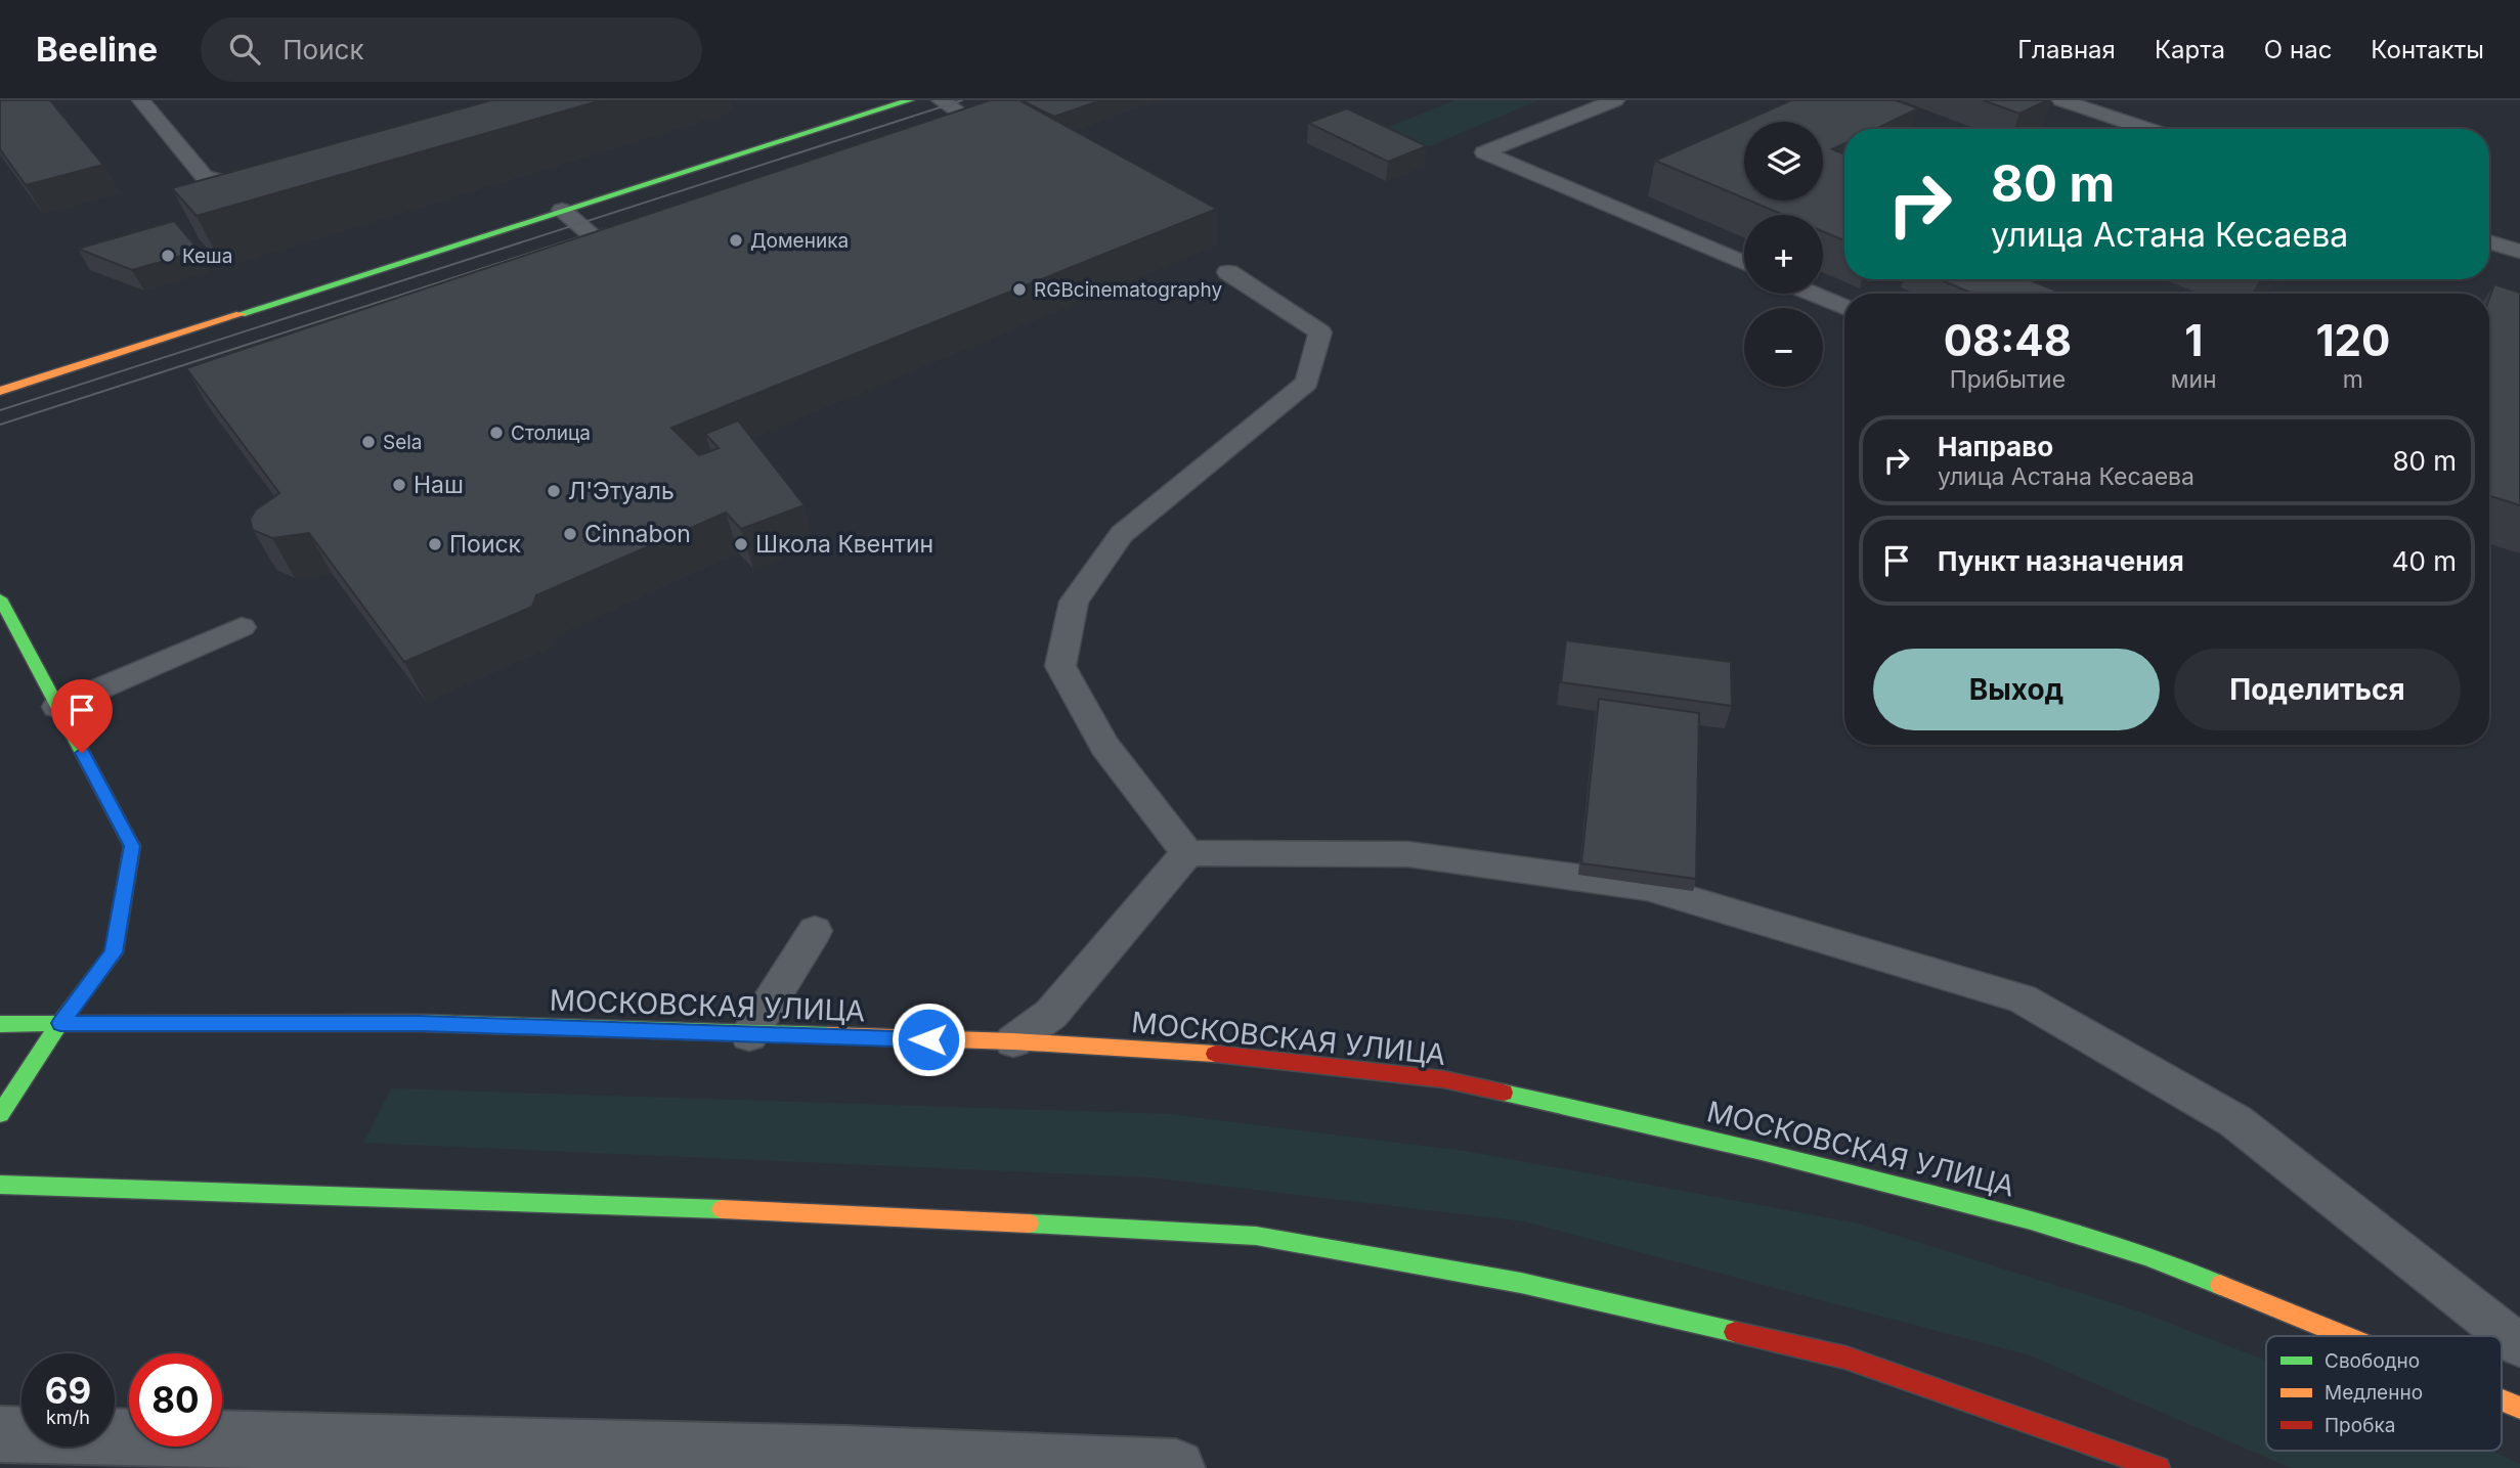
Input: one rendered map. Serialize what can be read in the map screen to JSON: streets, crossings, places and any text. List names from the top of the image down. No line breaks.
{"streets":{"main road":["МОСКОВСКАЯ УЛИЦА"]},"places":["Доменика","Кеша","RGBcinematography","Столица","Sela","Наш","Л'Этуаль","Cinnabon","Поиск","Школа Квентин"],"legend":["Свободно","Медленно","Пробка"],"page":{"header":"Beeline","search":"Поиск","nav":["Главная","Карта","О нас","Контакты"],"map_buttons":["+","−"],"turn":["80 m","улица Астана Кесаева"],"eta":["08:48","Прибытие","1","мин","120","m"],"list":[{"name":"Направо","note":"улица Астана Кесаева","value":"80 m"},{"name":"Пункт назначения","value":"40 m"}],"buttons":["Выход","Поделиться"],"speed":"69 km/h","limit":"80"}}
